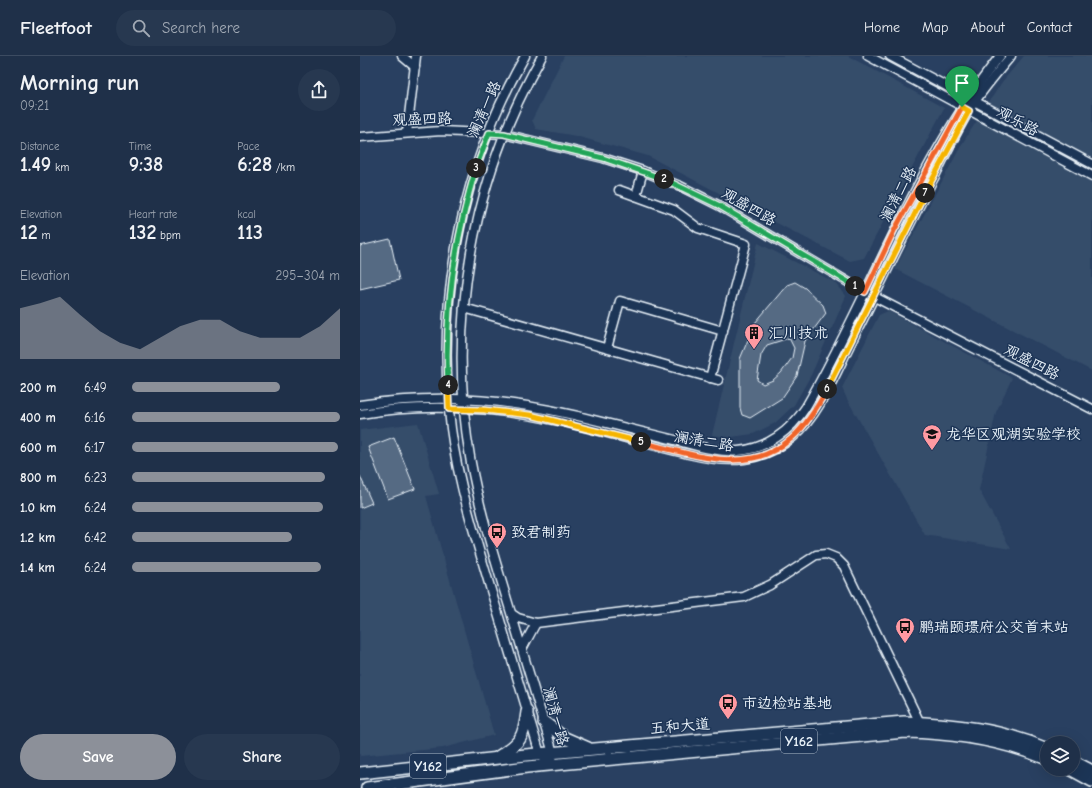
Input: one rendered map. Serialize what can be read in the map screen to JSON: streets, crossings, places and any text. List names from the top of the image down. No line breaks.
{"streets":{"main road":["五和大道","Y162"],"street":["澜清一路","观盛四路","观乐路","澜清二路"]},"crossings":[["澜清一路","观盛四路"],["澜清一路","澜清二路"],["澜清一路","五和大道"],["观盛四路","澜清二路"],["观乐路","澜清二路"]],"places":{"building":["汇川技术"],"school or university":["龙华区观湖实验学校"],"bus stop":["致君制药","鹏瑞颐璟府公交首末站","市边检站基地"]},"page":{"header":"Fleetfoot","search":"Search here","nav":["Home","Map","About","Contact"],"heading":["Morning run","09:21"],"stats":[["Distance","1.49 km"],["Time","9:38"],["Pace","6:28 /km"],["Elevation","12 m"],["Heart rate","132 bpm"],["kcal","113"]],"pins":["3","2","7","1","4","6","5"],"chart":["Elevation","295–304 m"],"list":[{"name":"200 m","note":"6:49"},{"name":"400 m","note":"6:16"},{"name":"600 m","note":"6:17"},{"name":"800 m","note":"6:23"},{"name":"1.0 km","note":"6:24"},{"name":"1.2 km","note":"6:42"},{"name":"1.4 km","note":"6:24"}],"buttons":["Save","Share"]}}
